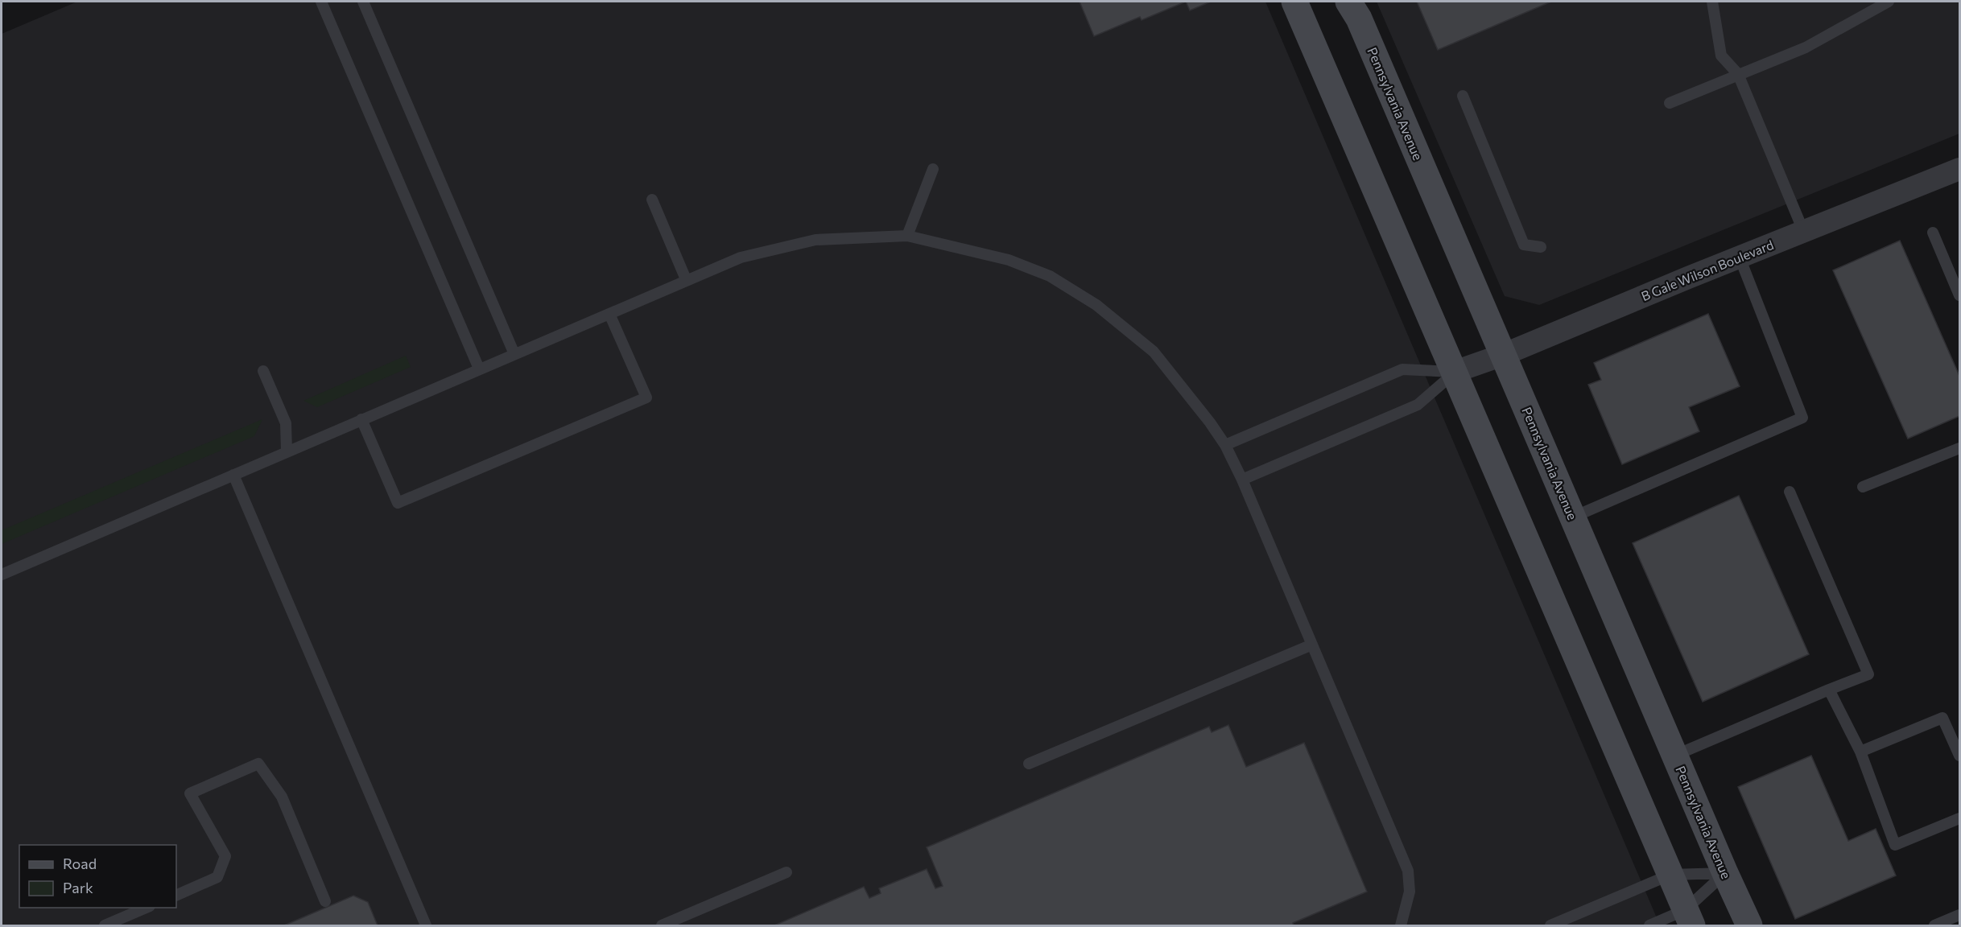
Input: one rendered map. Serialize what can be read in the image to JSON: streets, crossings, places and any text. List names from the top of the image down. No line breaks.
{"streets":{"main road":["Pennsylvania Avenue"],"street":["B Gale Wilson Boulevard"]},"crossings":[["Pennsylvania Avenue","B Gale Wilson Boulevard"]],"legend":["Road","Park"]}
